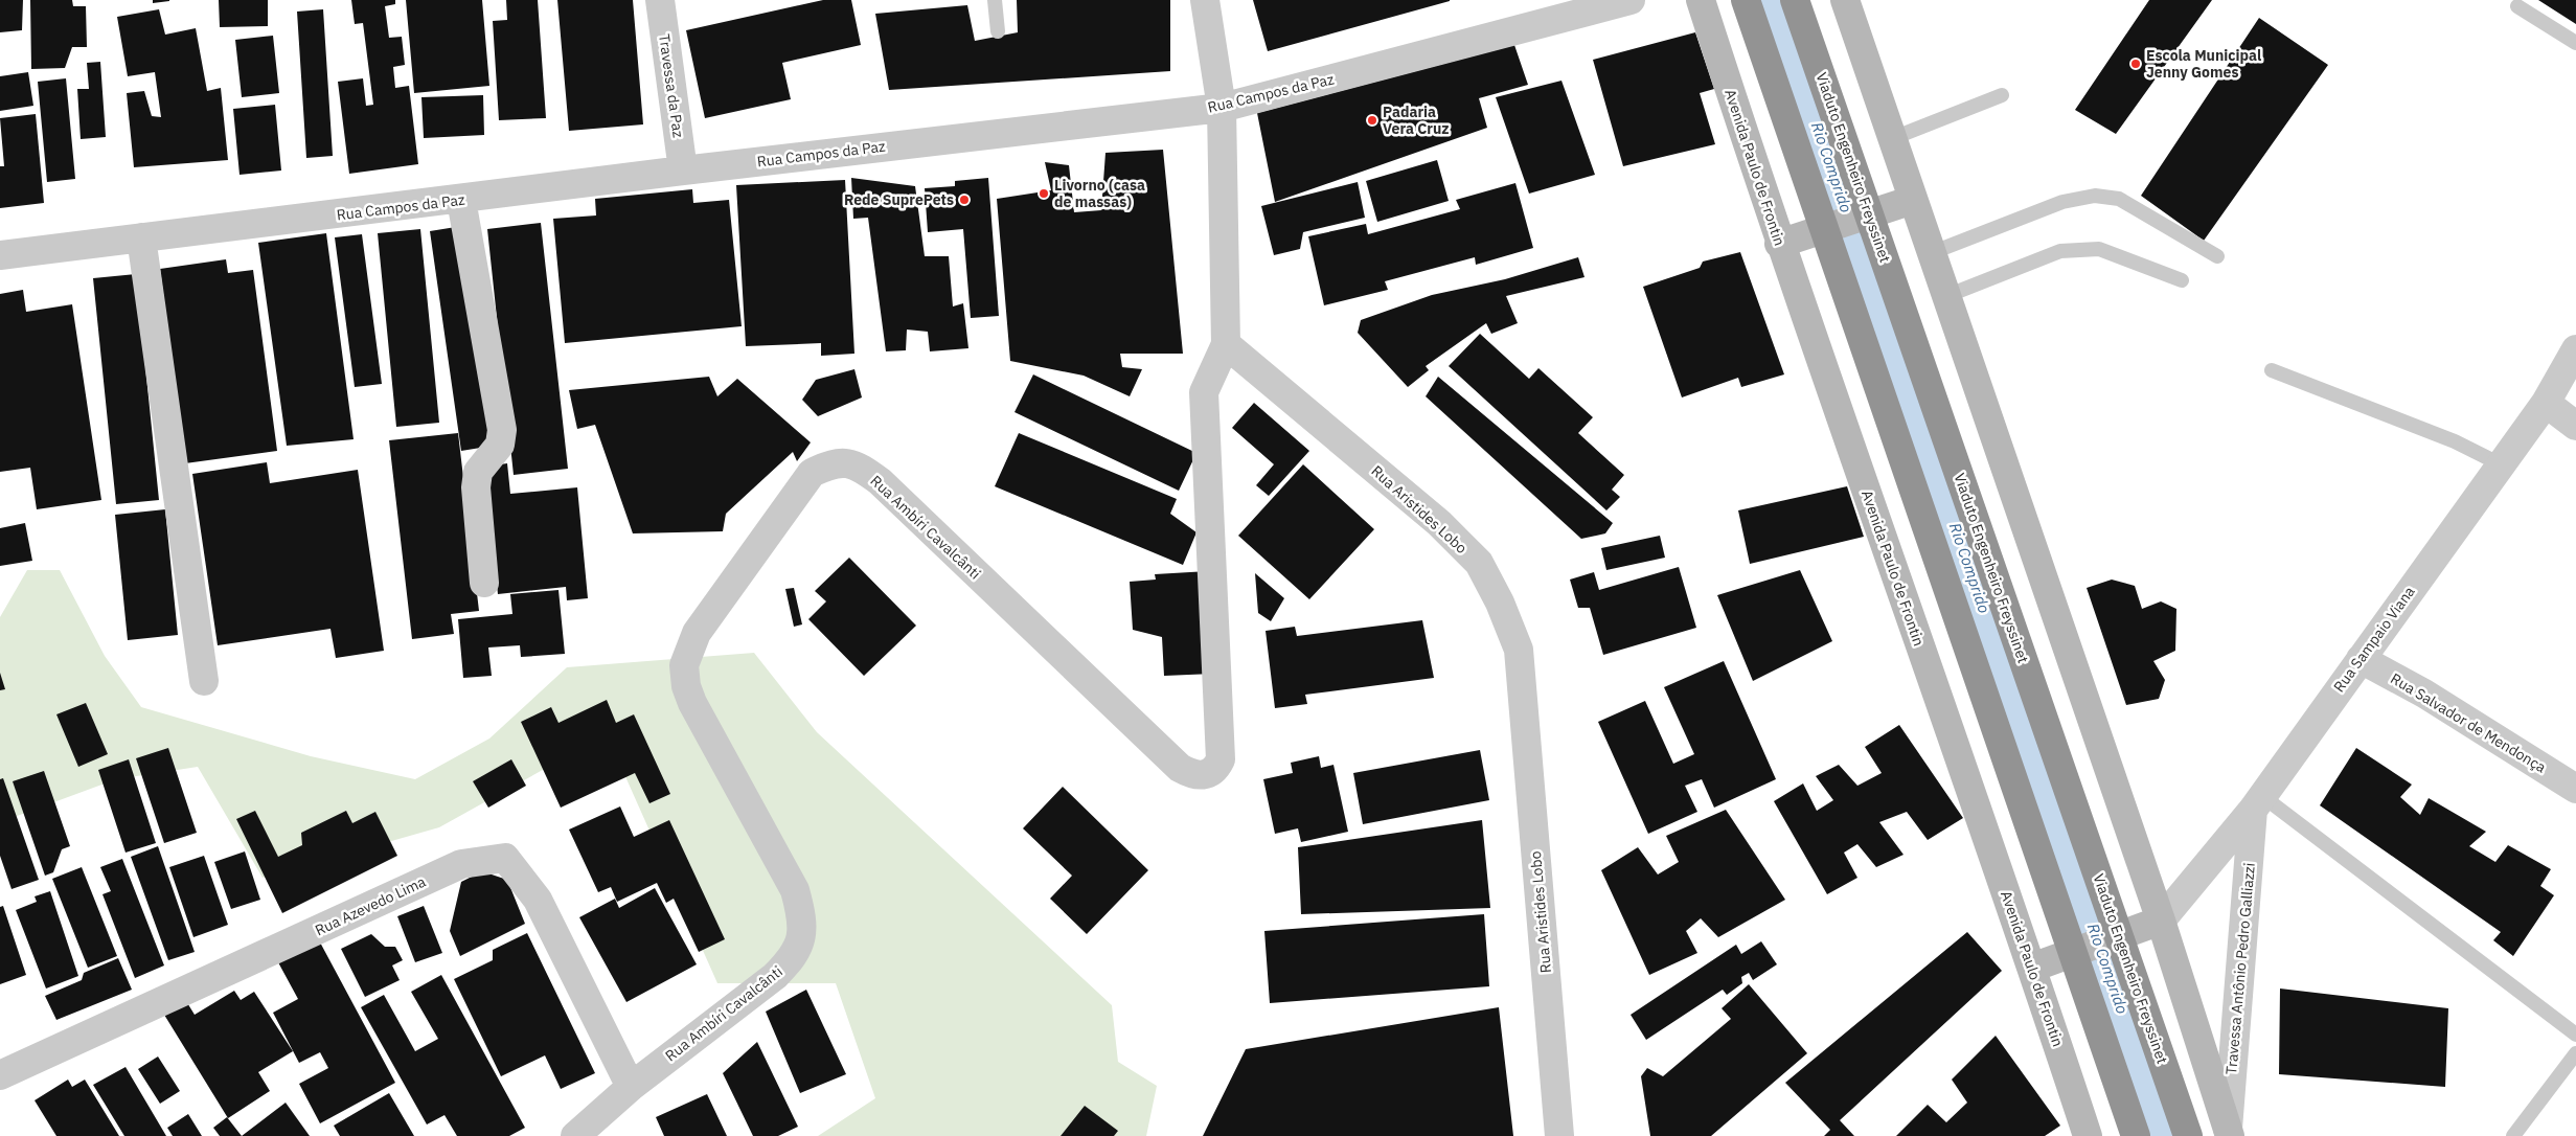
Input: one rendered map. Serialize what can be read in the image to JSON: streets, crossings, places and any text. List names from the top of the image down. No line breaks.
{"streets":{"highway":["Viaduto Engenheiro Freyssinet"],"main road":["Avenida Paulo de Frontin"],"street":["Travessa da Paz","Rua Campos da Paz","Rua Aristides Lobo","Rua Ambíri Cavalcânti","Rua Sampaio Viana","Rua Salvador de Mendonça","Rua Azevedo Lima","Travessa Antônio Pedro Galliazzi"]},"crossings":[["Travessa da Paz","Rua Campos da Paz"],["Rua Aristides Lobo","Rua Ambíri Cavalcânti"],["Rua Ambíri Cavalcânti","Rua Azevedo Lima"],["Rua Sampaio Viana","Rua Salvador de Mendonça"],["Rua Sampaio Viana","Travessa Antônio Pedro Galliazzi"]],"water":["Rio Comprido"],"places":["Escola Municipal Jenny Gomes","Padaria Vera Cruz","Livorno (casa de massas)","Rede SuprePets"]}
